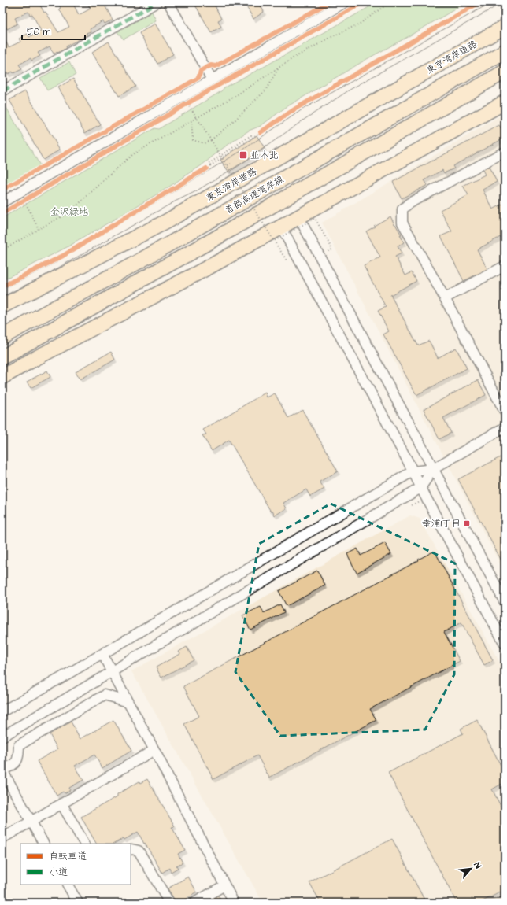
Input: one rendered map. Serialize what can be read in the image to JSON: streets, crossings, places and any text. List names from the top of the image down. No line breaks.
{"streets":{"highway":["東京湾岸道路","首都高速湾岸線"]},"parks":["金沢緑地"],"places":{"transit":["並木北","幸浦1丁目"]},"legend":["自転車道","小道"],"scale_bar":"50 m","north":"top right"}
